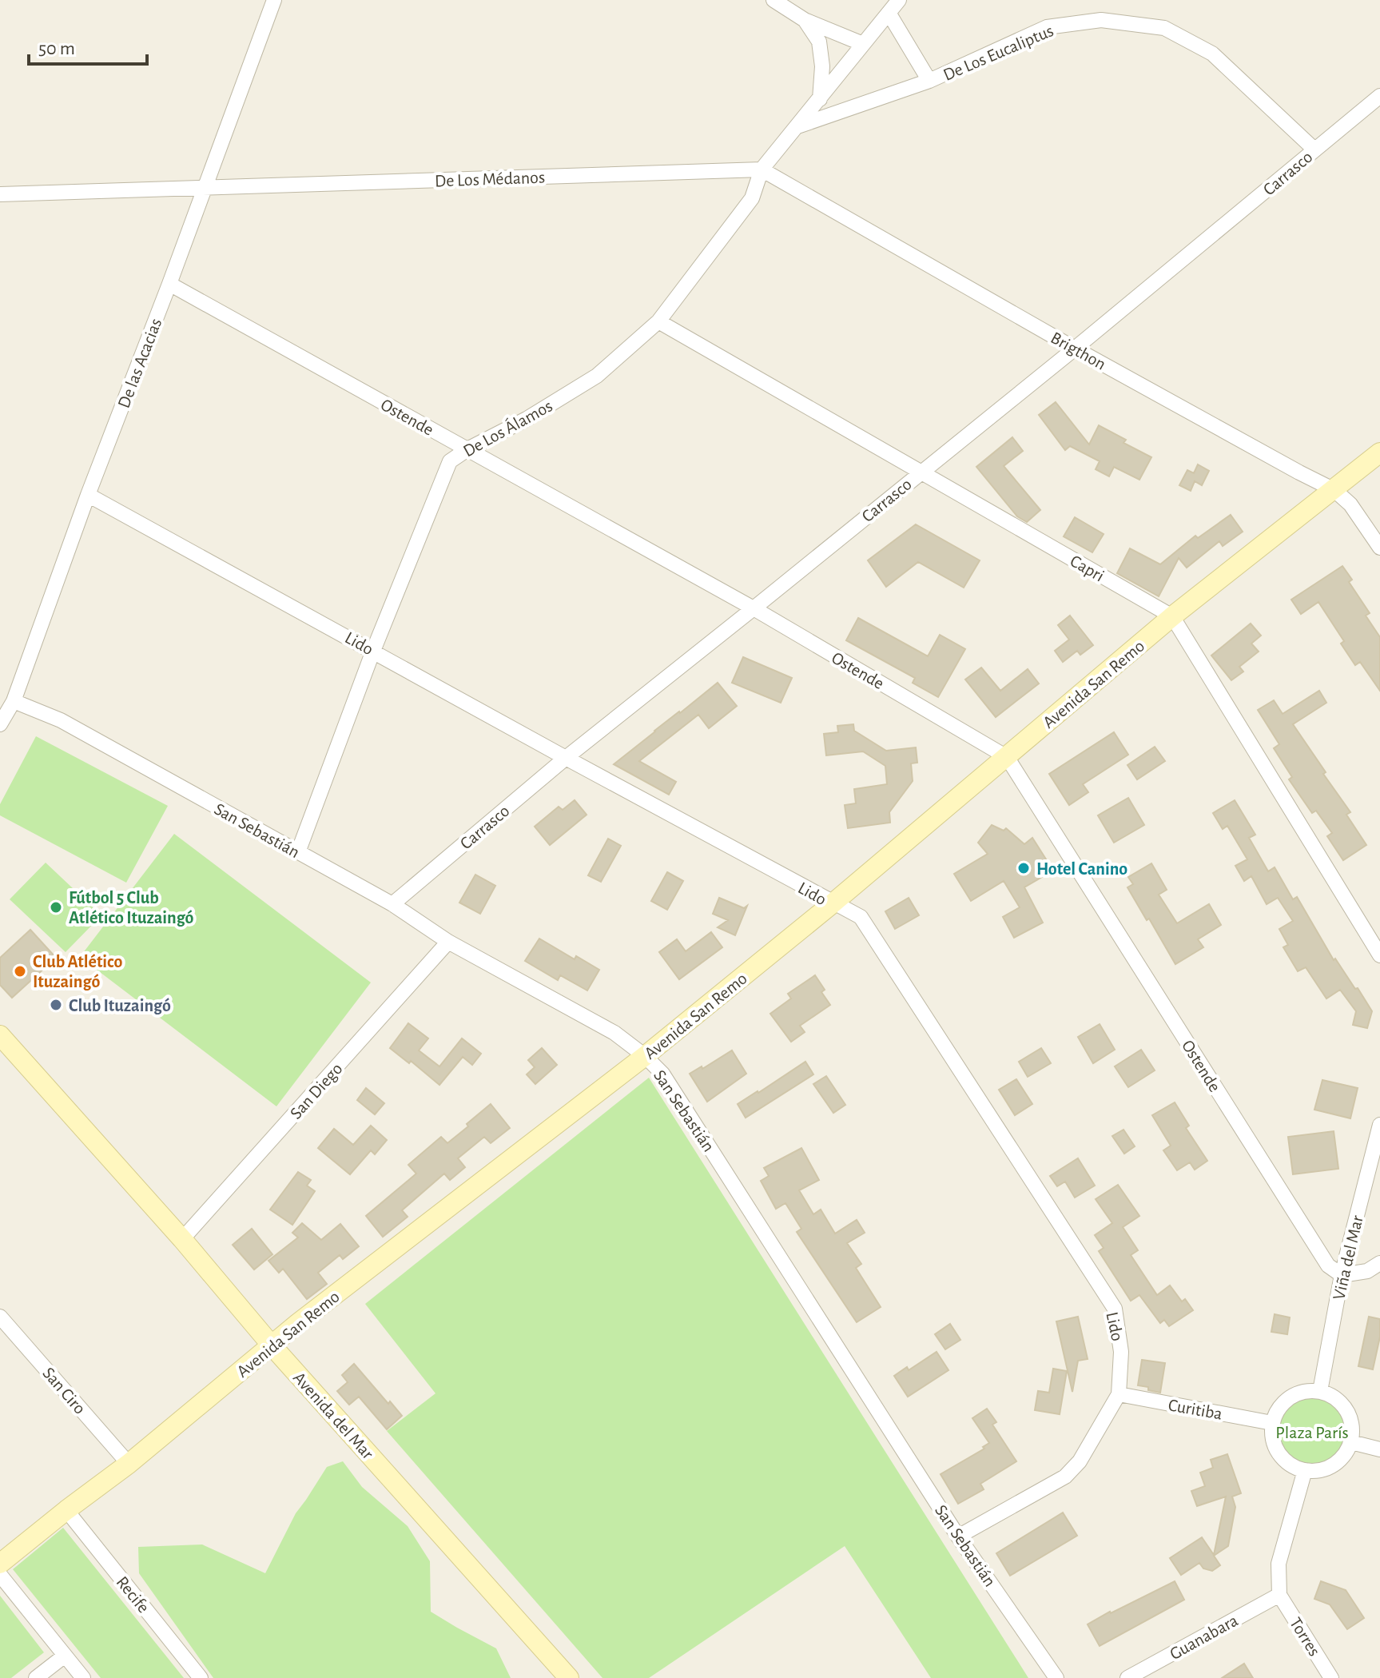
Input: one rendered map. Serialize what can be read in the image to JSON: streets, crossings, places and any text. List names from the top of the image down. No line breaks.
{"streets":{"street":["De Los Eucaliptus","Carrasco","De Los Médanos","Brigthon","De las Acacias","Ostende","De Los Álamos","Capri","Lido","Avenida San Remo","San Sebastián","San Diego","Viña del Mar","San Ciro","Curitiba","Avenida del Mar","Recife","Guanabara","Torres"]},"crossings":[["De Los Eucaliptus","Carrasco"],["Carrasco","Brigthon"],["Carrasco","Ostende"],["Carrasco","Capri"],["Carrasco","Lido"],["Carrasco","San Sebastián"],["De Los Médanos","Brigthon"],["De Los Médanos","De las Acacias"],["De Los Médanos","De Los Álamos"],["Brigthon","De Los Álamos"],["Brigthon","Avenida San Remo"],["De las Acacias","Ostende"],["De las Acacias","Lido"],["De las Acacias","San Sebastián"],["Ostende","De Los Álamos"],["Ostende","Avenida San Remo"],["Ostende","Viña del Mar"],["De Los Álamos","Capri"],["De Los Álamos","Lido"],["De Los Álamos","San Sebastián"],["Capri","Avenida San Remo"],["Lido","Avenida San Remo"],["Lido","San Sebastián"],["Lido","Curitiba"],["Avenida San Remo","San Sebastián"],["Avenida San Remo","San Ciro"],["Avenida San Remo","Avenida del Mar"],["Avenida San Remo","Recife"],["San Sebastián","San Diego"],["San Diego","Avenida del Mar"],["Viña del Mar","Curitiba"],["Guanabara","Torres"]],"parks":["Plaza París"],"places":["Hotel Canino","Fútbol 5 Club Atlético Ituzaingó","Club Atlético Ituzaingó","Club Ituzaingó"],"scale_bar":"50 m"}
